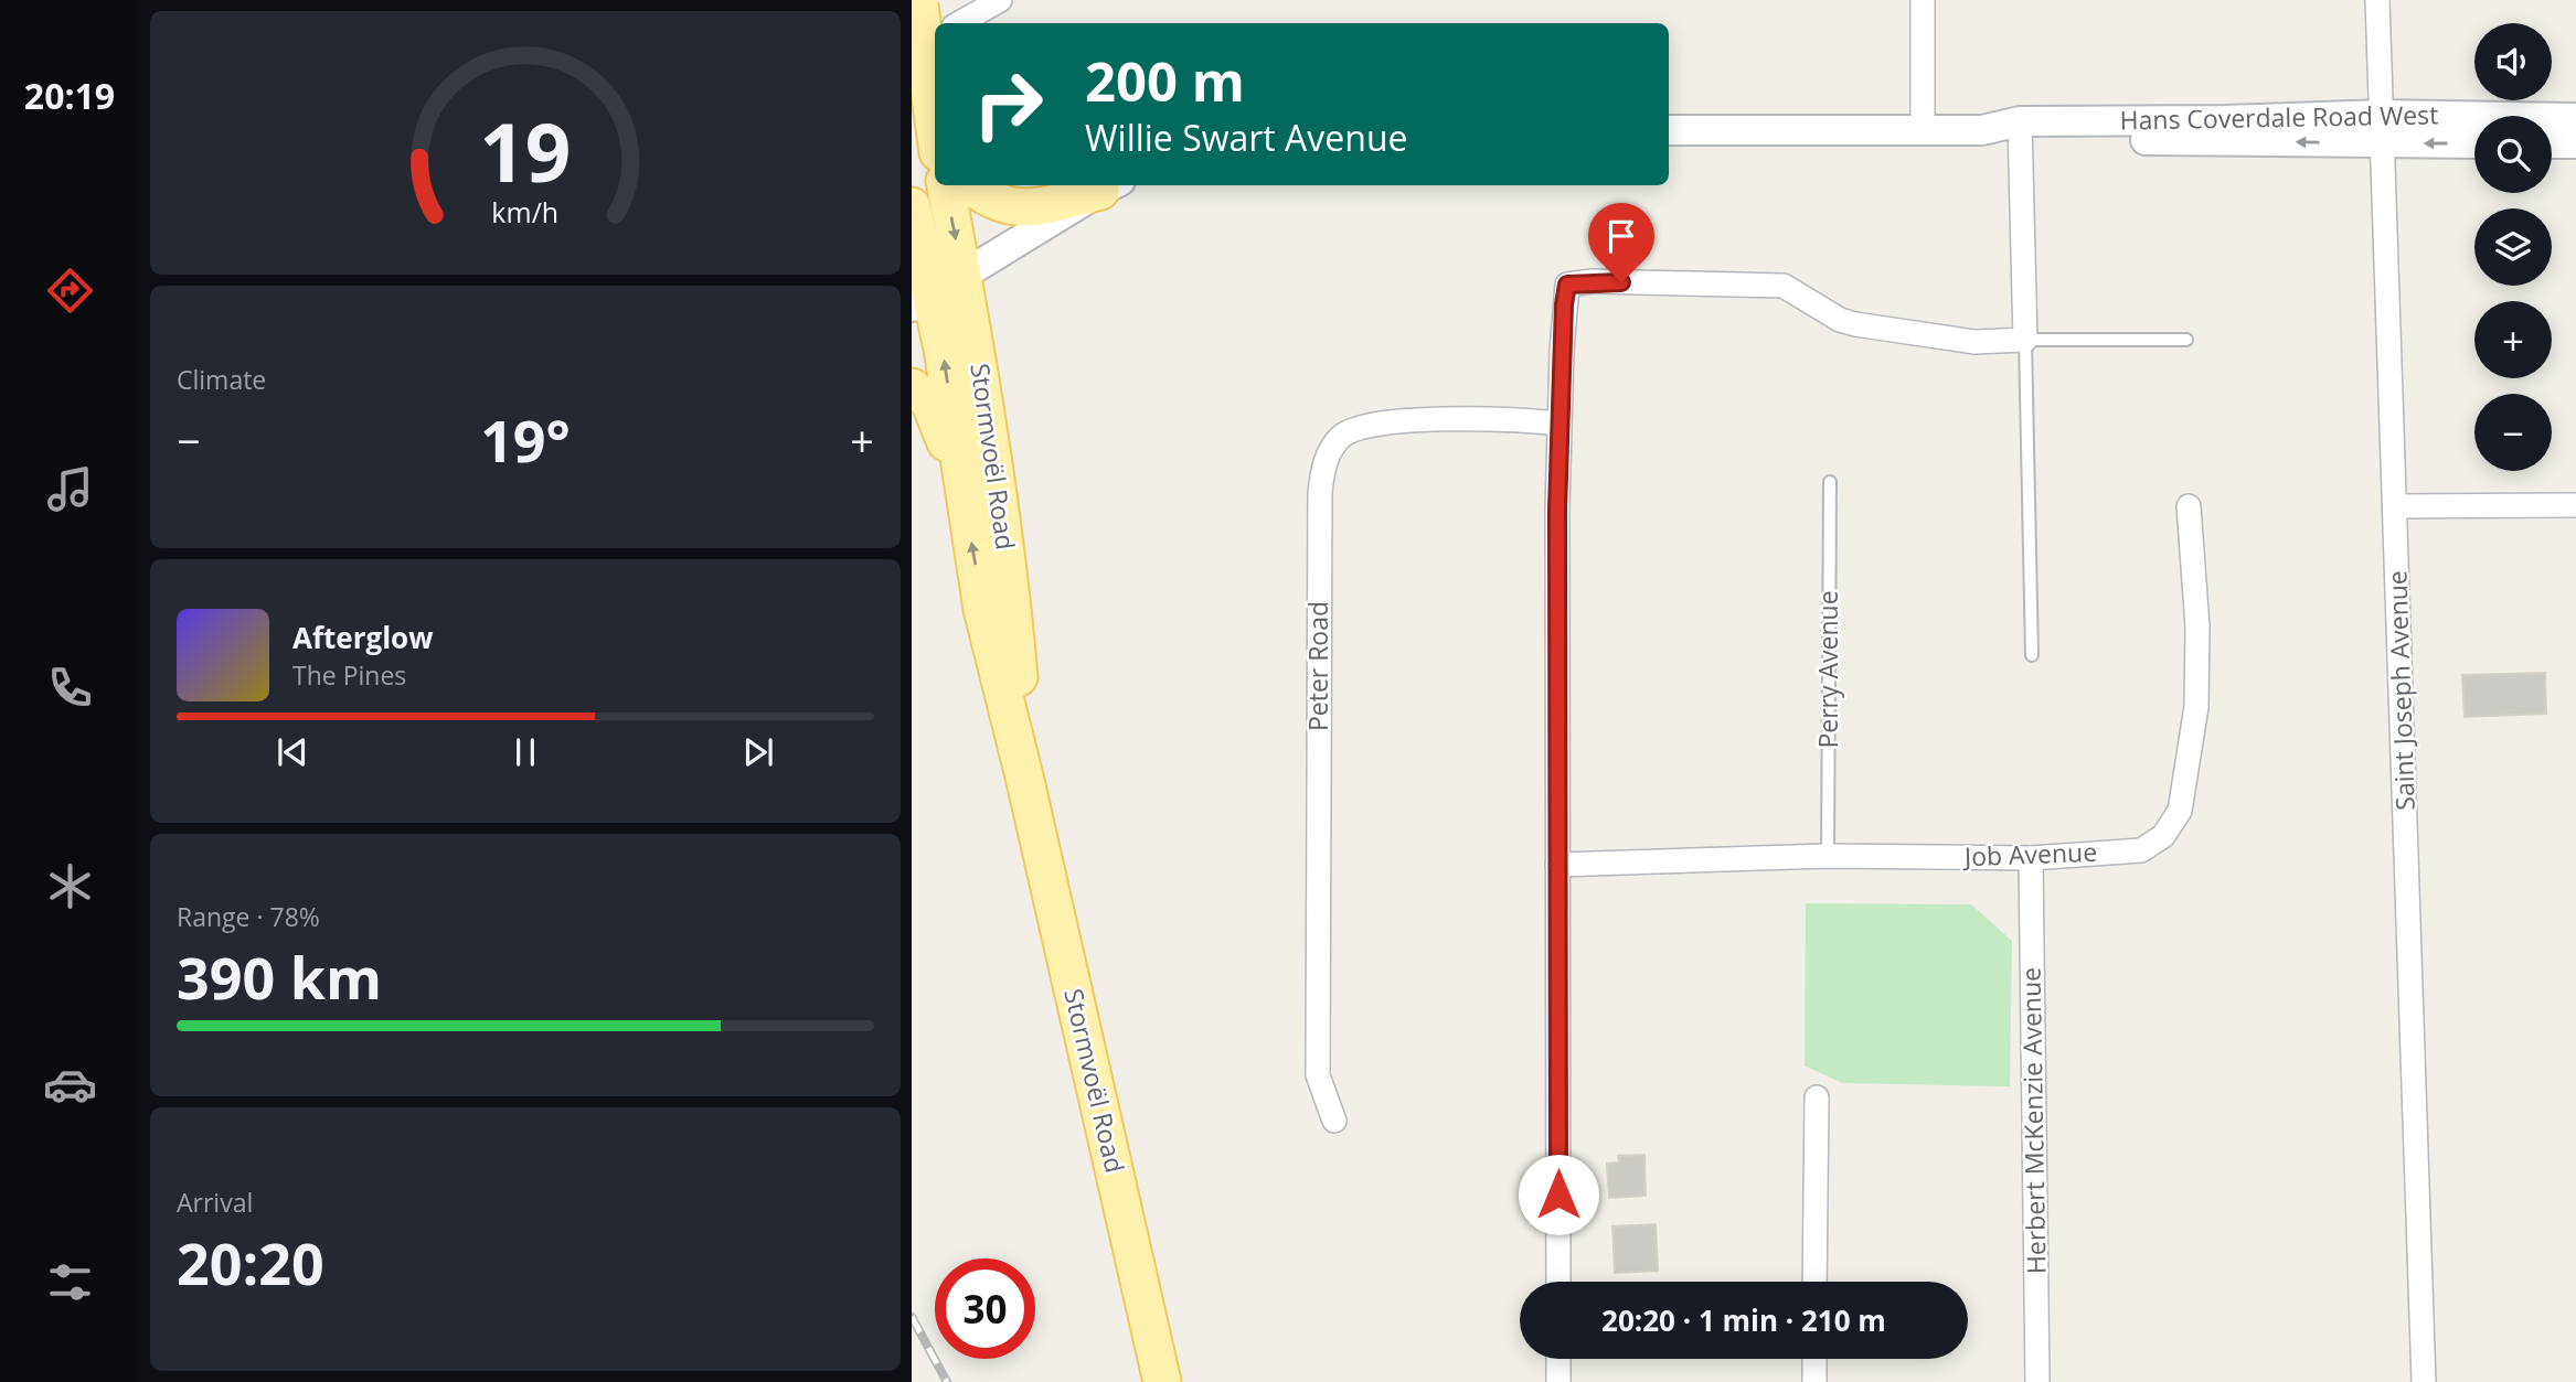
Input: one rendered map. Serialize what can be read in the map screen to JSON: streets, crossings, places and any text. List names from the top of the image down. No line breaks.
{"streets":{"main road":["Stormvoël Road"],"street":["Hans Coverdale Road West","Peter Road","Saint Joseph Avenue","Job Avenue","Herbert McKenzie Avenue"],"lane":["Perry Avenue"]},"crossings":[["Hans Coverdale Road West","Saint Joseph Avenue"],["Perry Avenue","Job Avenue"],["Job Avenue","Herbert McKenzie Avenue"]],"page":{"tabs":"20:19","map_buttons":["+","−"],"turn":["200 m","Willie Swart Avenue"],"tile":["Climate",["Range · 78%","390 km"],["Arrival","20:20"]],"heat":["−","19°","+"],"song":["Afterglow","The Pines"],"limit":"30","trip":"20:20 · 1 min · 210 m","gauge":["19","km/h"]}}
